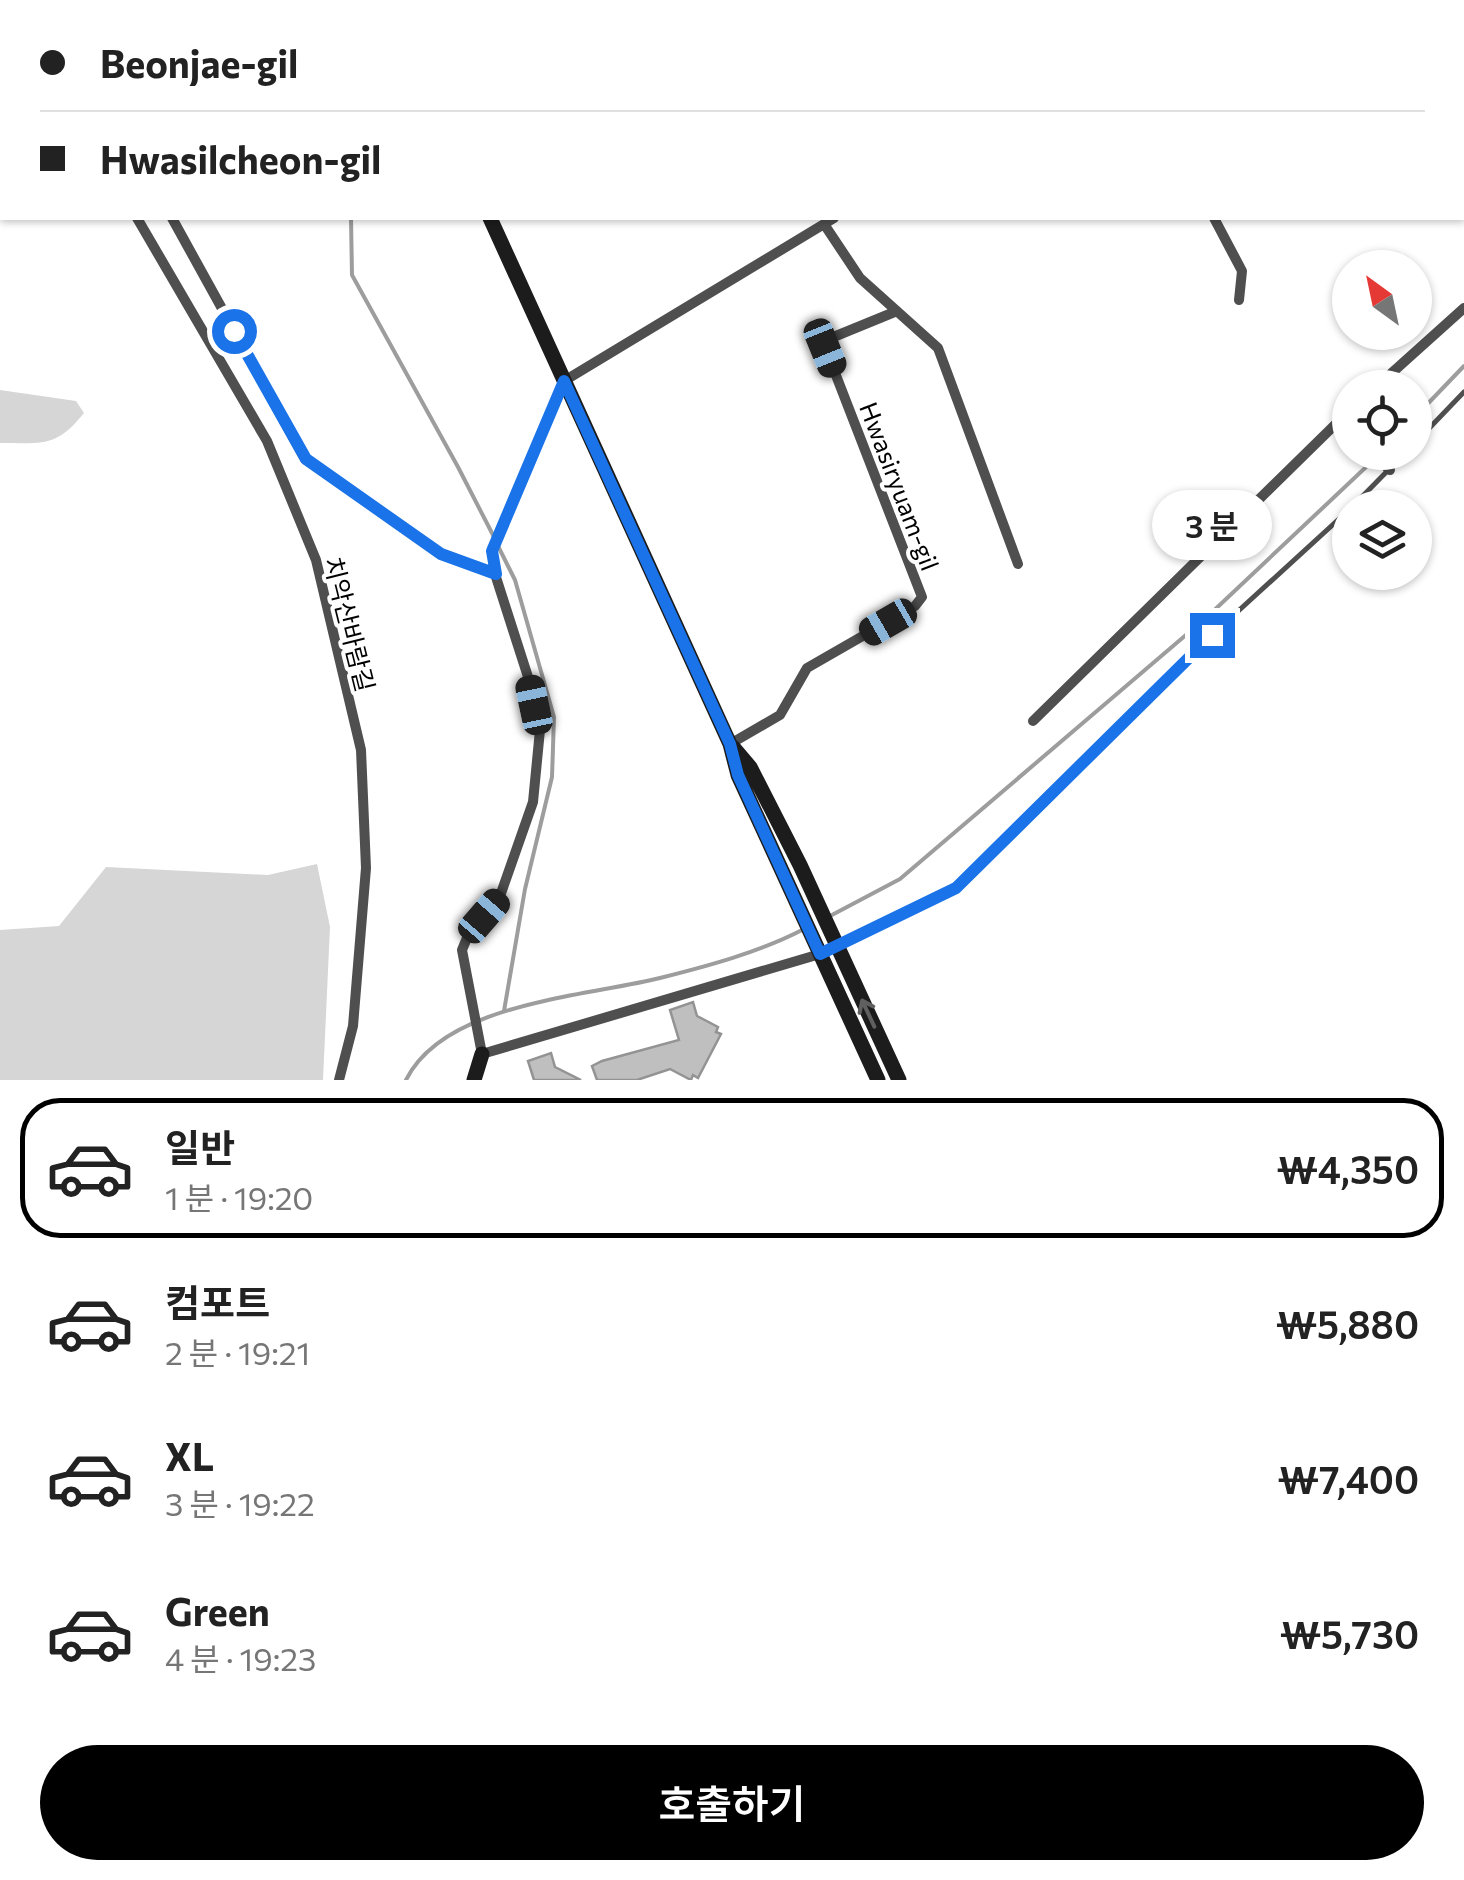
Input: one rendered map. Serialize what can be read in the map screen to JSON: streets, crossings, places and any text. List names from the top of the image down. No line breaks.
{"streets":{"street":["Hwasiryuam-gil","치악산바람길"]},"north":"top left","page":{"banner":["Beonjae-gil","Hwasilcheon-gil"],"bubble":"3 분","list":[{"name":"일반","note":"1 분 · 19:20","value":"₩4,350"},{"name":"컴포트","note":"2 분 · 19:21","value":"₩5,880"},{"name":"XL","note":"3 분 · 19:22","value":"₩7,400"},{"name":"Green","note":"4 분 · 19:23","value":"₩5,730"}],"buttons":"호출하기"}}
